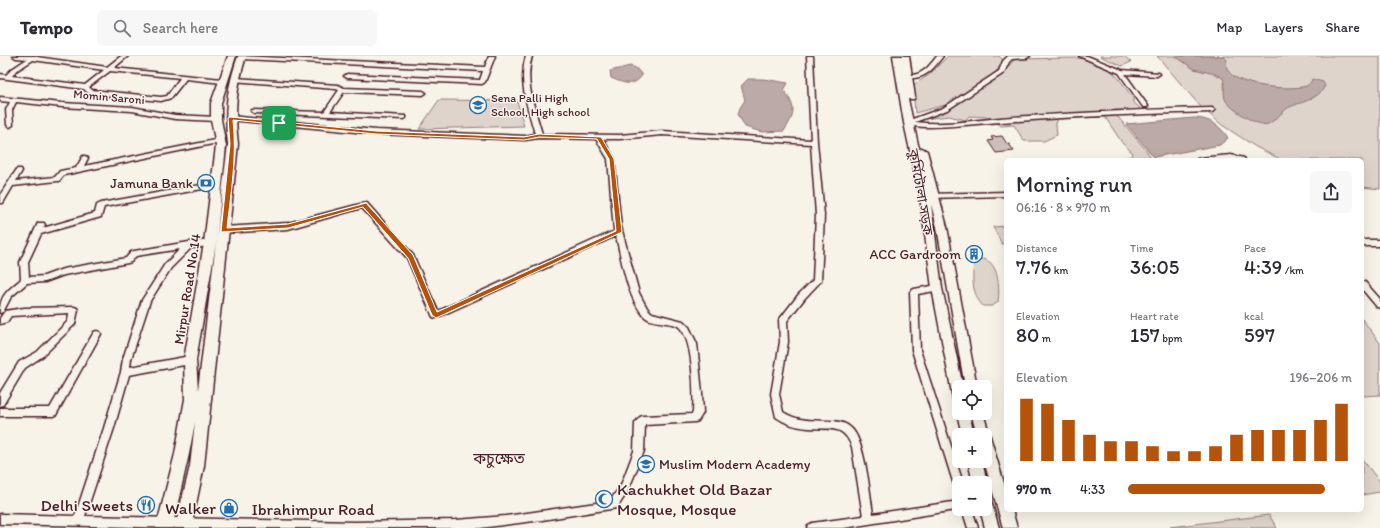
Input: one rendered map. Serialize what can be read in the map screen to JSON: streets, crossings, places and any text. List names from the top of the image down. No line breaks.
{"streets":{"main road":["কুর্মিটোলা সড়ক","Mirpur Road No.14"],"street":["Momin Saroni","Ibrahimpur Road"]},"crossings":[["Momin Saroni","Mirpur Road No.14"],["Mirpur Road No.14","Ibrahimpur Road"]],"districts":["কচুক্ষেত"],"places":{"school or university":["Sena Palli High School, High school","Muslim Modern Academy"],"bank":["Jamuna Bank"],"building":["ACC Gardroom"],"mosque":["Kachukhet Old Bazar Mosque, Mosque"],"restaurant":["Delhi Sweets"],"shop":["Walker"]},"page":{"header":"Tempo","search":"Search here","nav":["Map","Layers","Share"],"heading":["Morning run","06:16 · 8 × 970 m"],"stats":[["Distance","7.76 km"],["Time","36:05"],["Pace","4:39 /km"],["Elevation","80 m"],["Heart rate","157 bpm"],["kcal","597"]],"chart":["Elevation","196–206 m"],"map_buttons":["+","−"],"list":[{"name":"970 m","note":"4:33"}]}}
